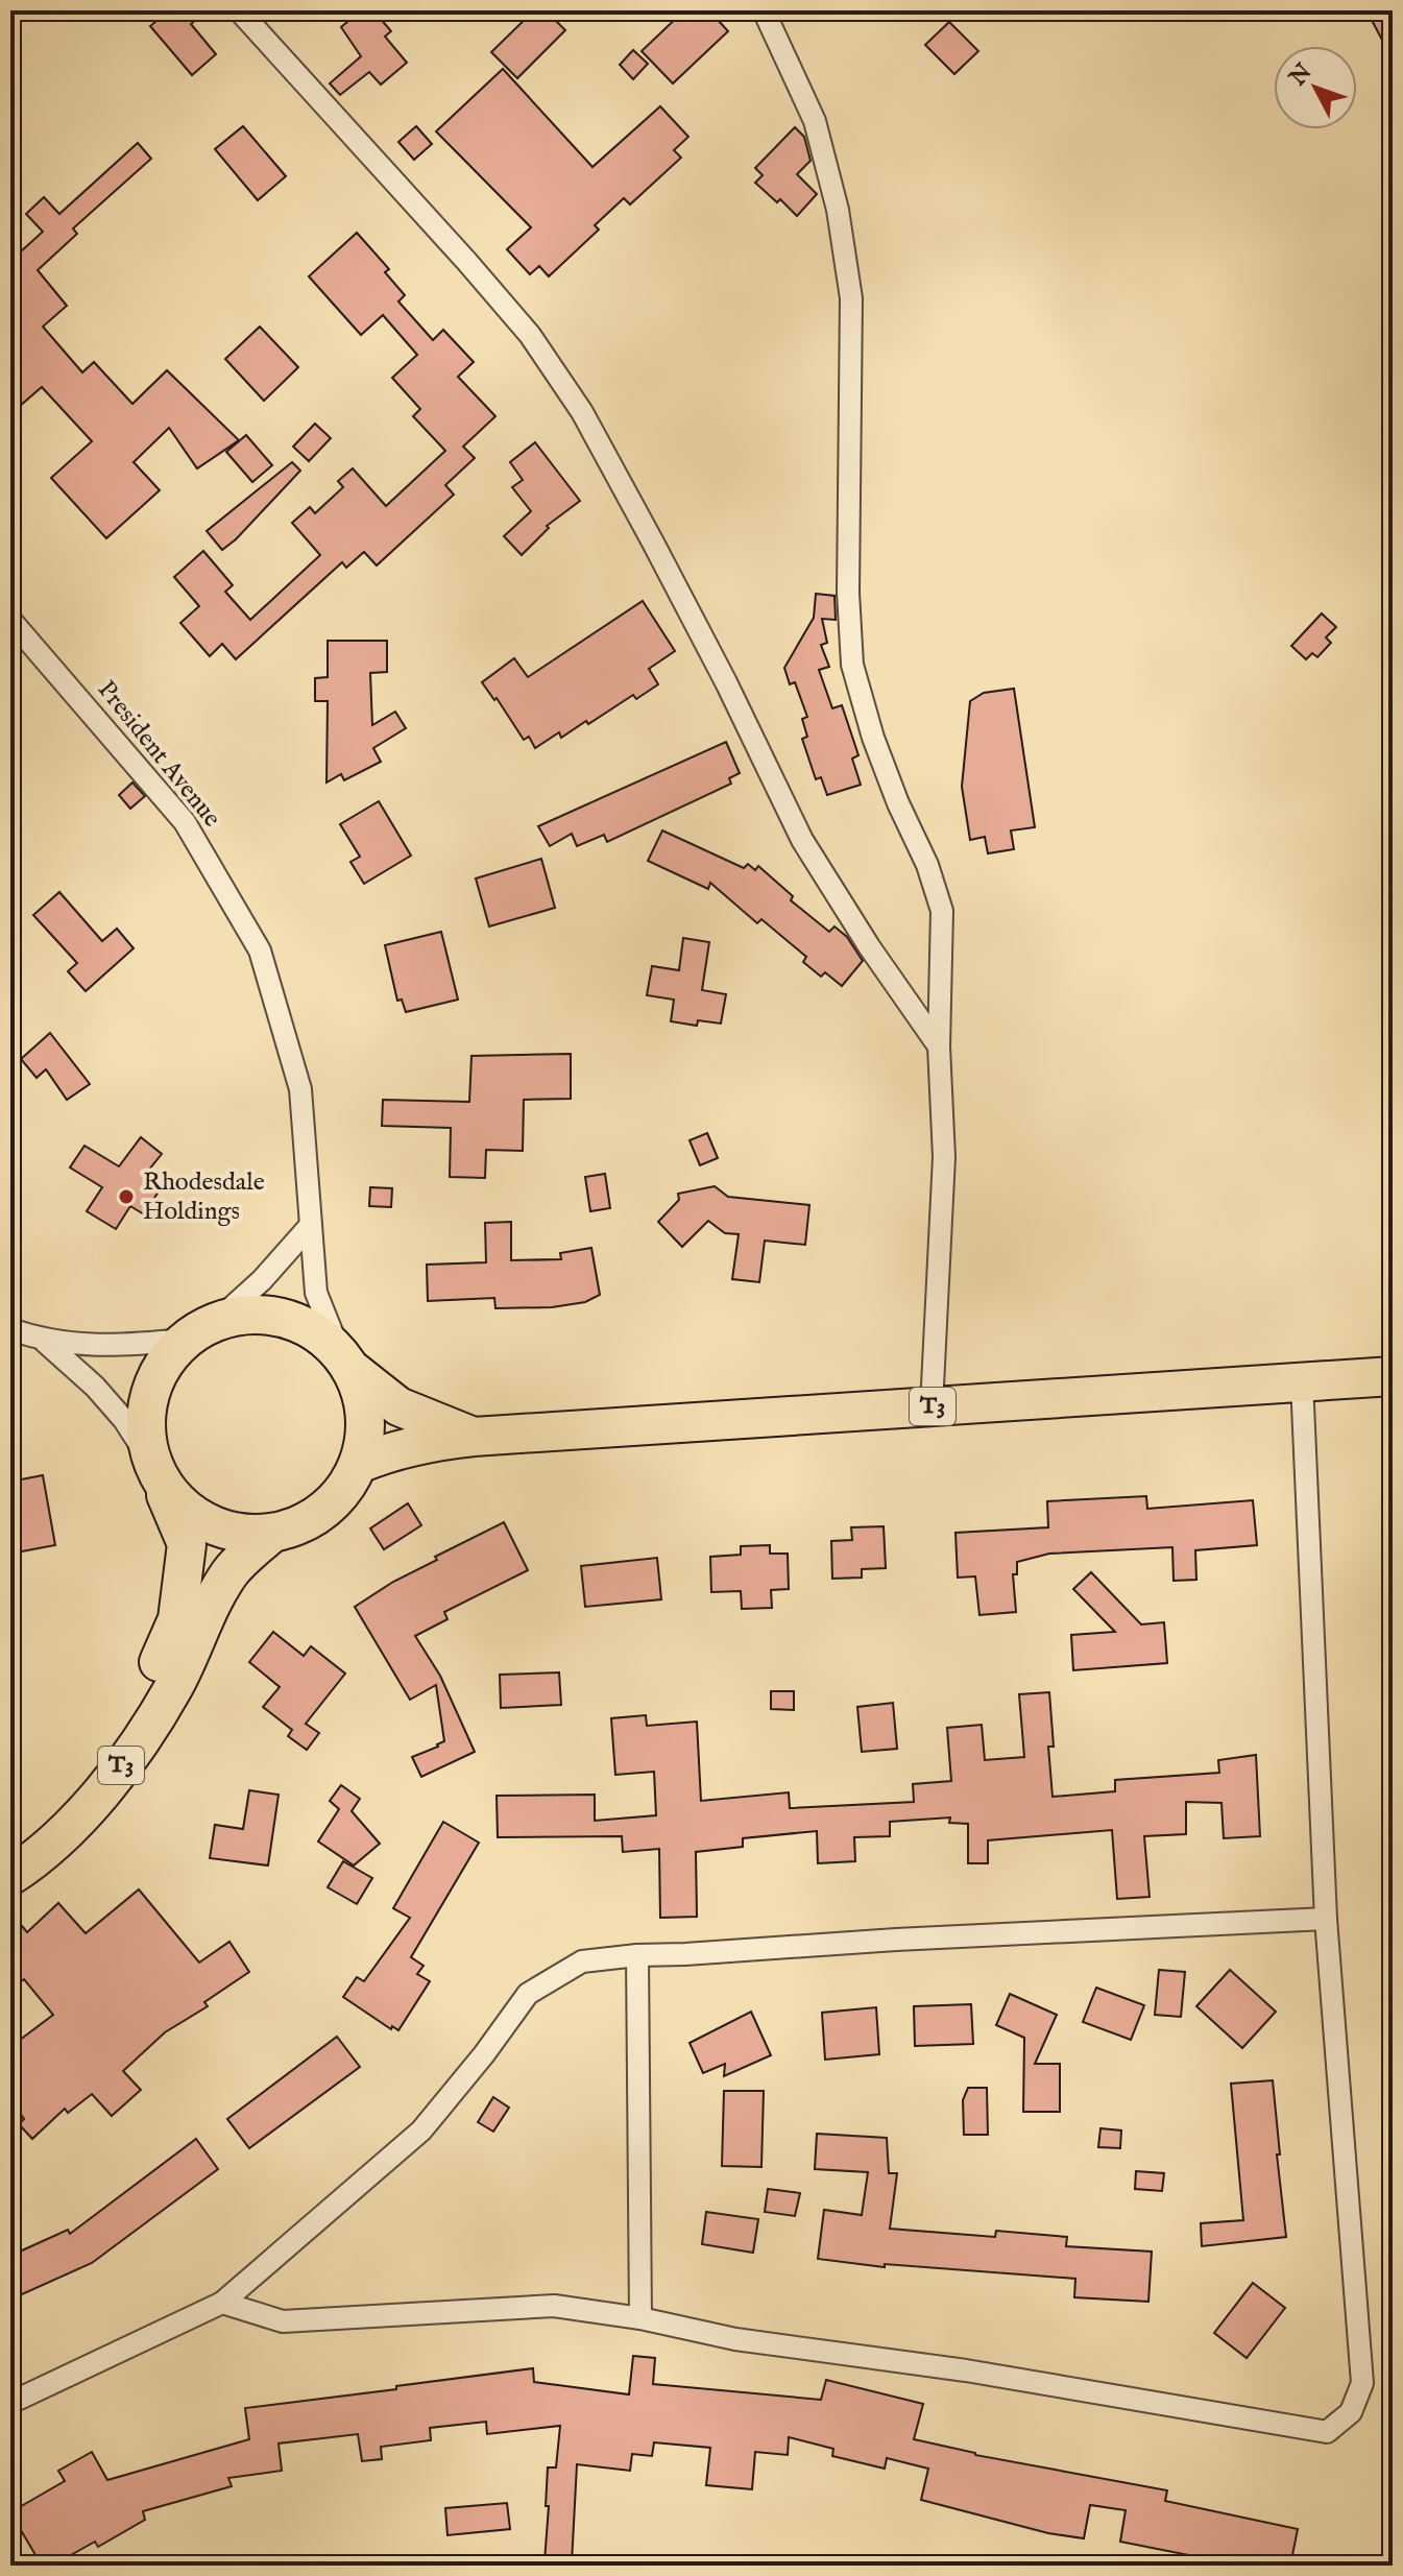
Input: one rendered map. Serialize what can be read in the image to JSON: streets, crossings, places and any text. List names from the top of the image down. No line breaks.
{"streets":{"highway":["T3"],"street":["President Avenue"]},"crossings":[["President Avenue","T3"]],"places":["Rhodesdale Holdings"],"north":"top left"}
